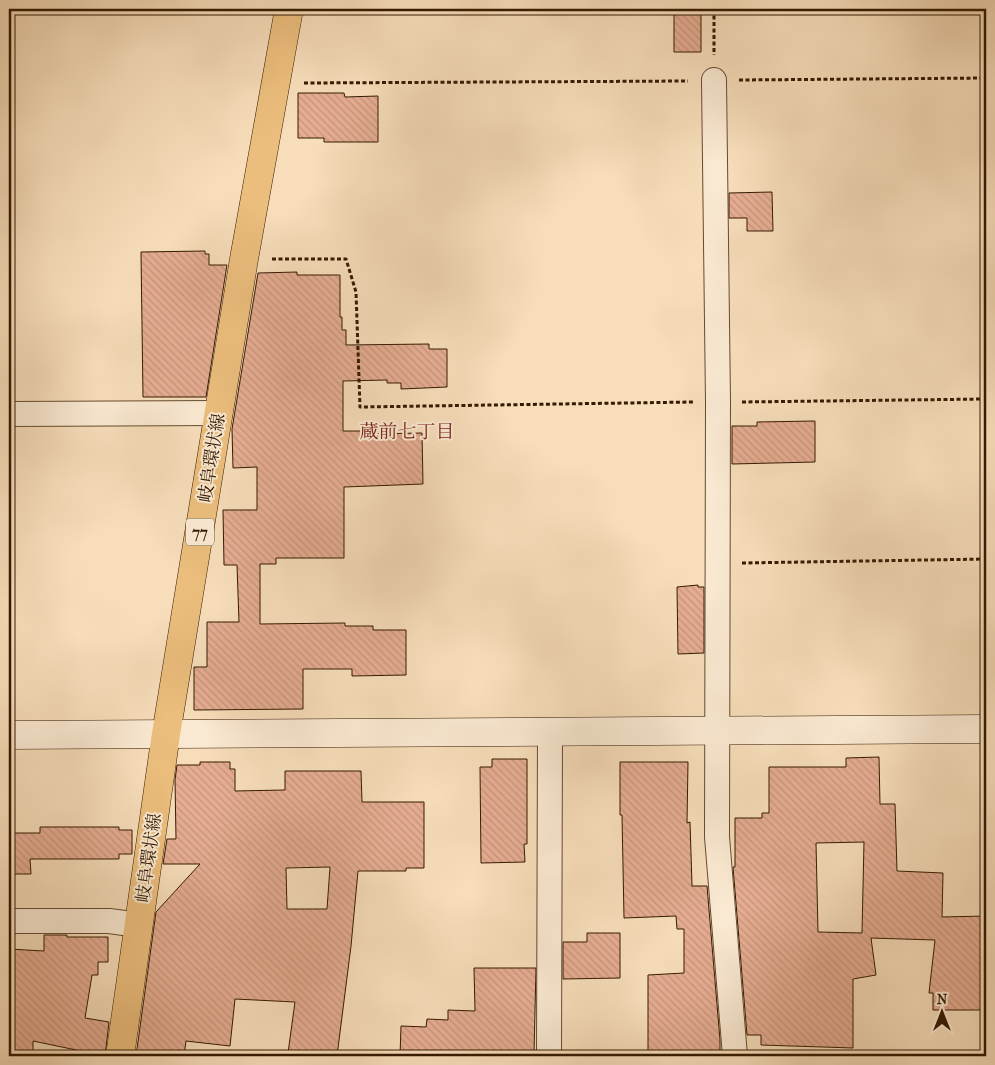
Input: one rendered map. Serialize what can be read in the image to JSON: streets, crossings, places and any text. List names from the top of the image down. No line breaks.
{"streets":{"main road":["岐阜環状線","77"]},"districts":["蔵前七丁目"],"north":"top"}
